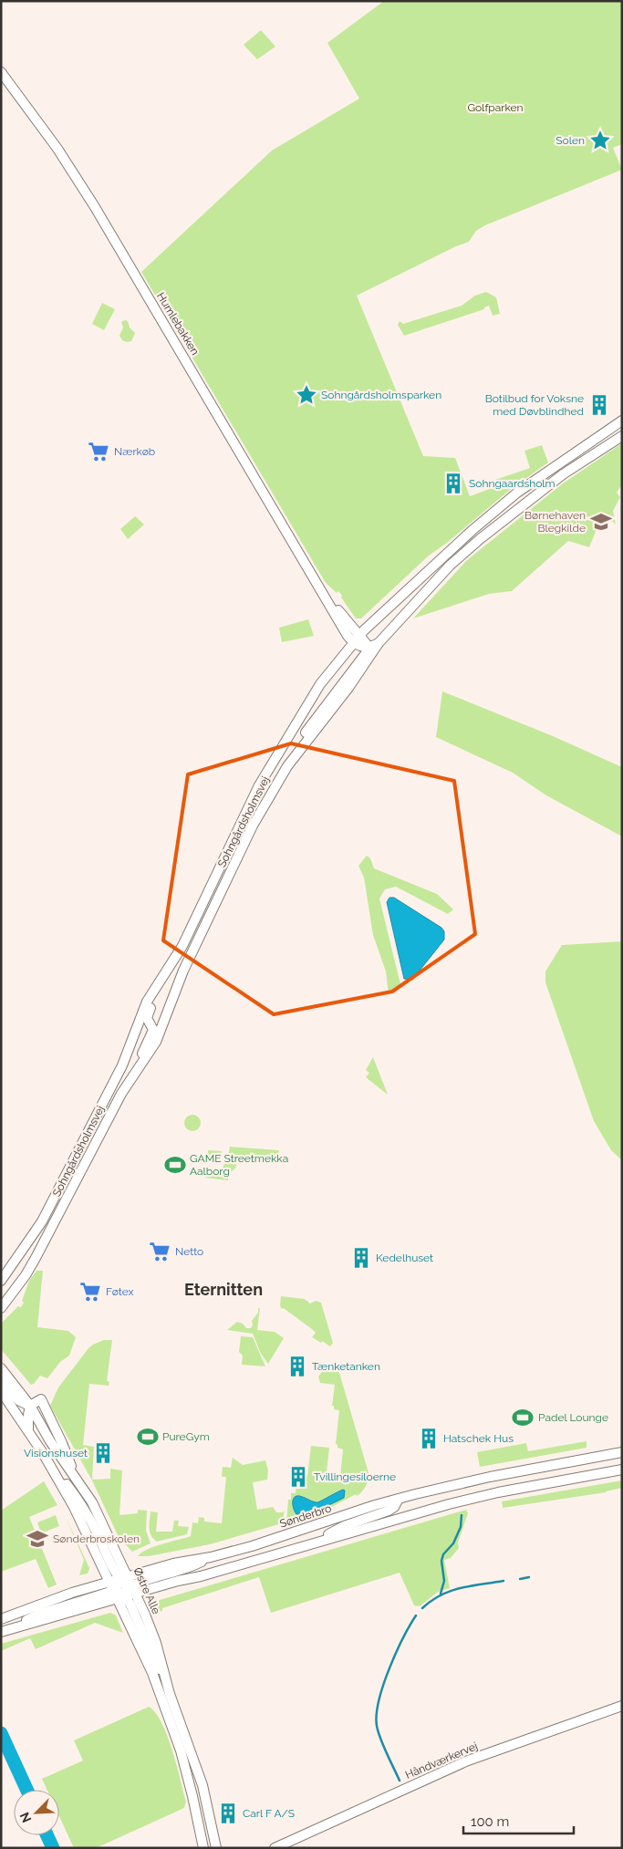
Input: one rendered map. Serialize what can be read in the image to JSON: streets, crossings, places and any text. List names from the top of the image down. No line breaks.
{"streets":{"street":["Humlebakken","Sohngårdsholmsvej","Sønderbro","Østre Alle","Håndværkervej"]},"crossings":[["Humlebakken","Sohngårdsholmsvej"],["Sønderbro","Østre Alle"]],"districts":["Eternitten"],"parks":["Golfparken"],"places":{"place":["Solen","Sohngårdsholmsparken"],"building":["Botilbud for Voksne med Døvblindhed","Sohngaardsholm","Kedelhuset","Tænketanken","Hatschek Hus","Visionshuset","Tvillingesiloerne","Carl F A/S"],"supermarket":["Nærkøb","Netto","Føtex"],"school or university":["Børnehaven Blegkilde","Sønderbroskolen"],"sports":["GAME Streetmekka Aalborg","Padel Lounge","PureGym"]},"scale_bar":"100 m","north":"bottom left"}
